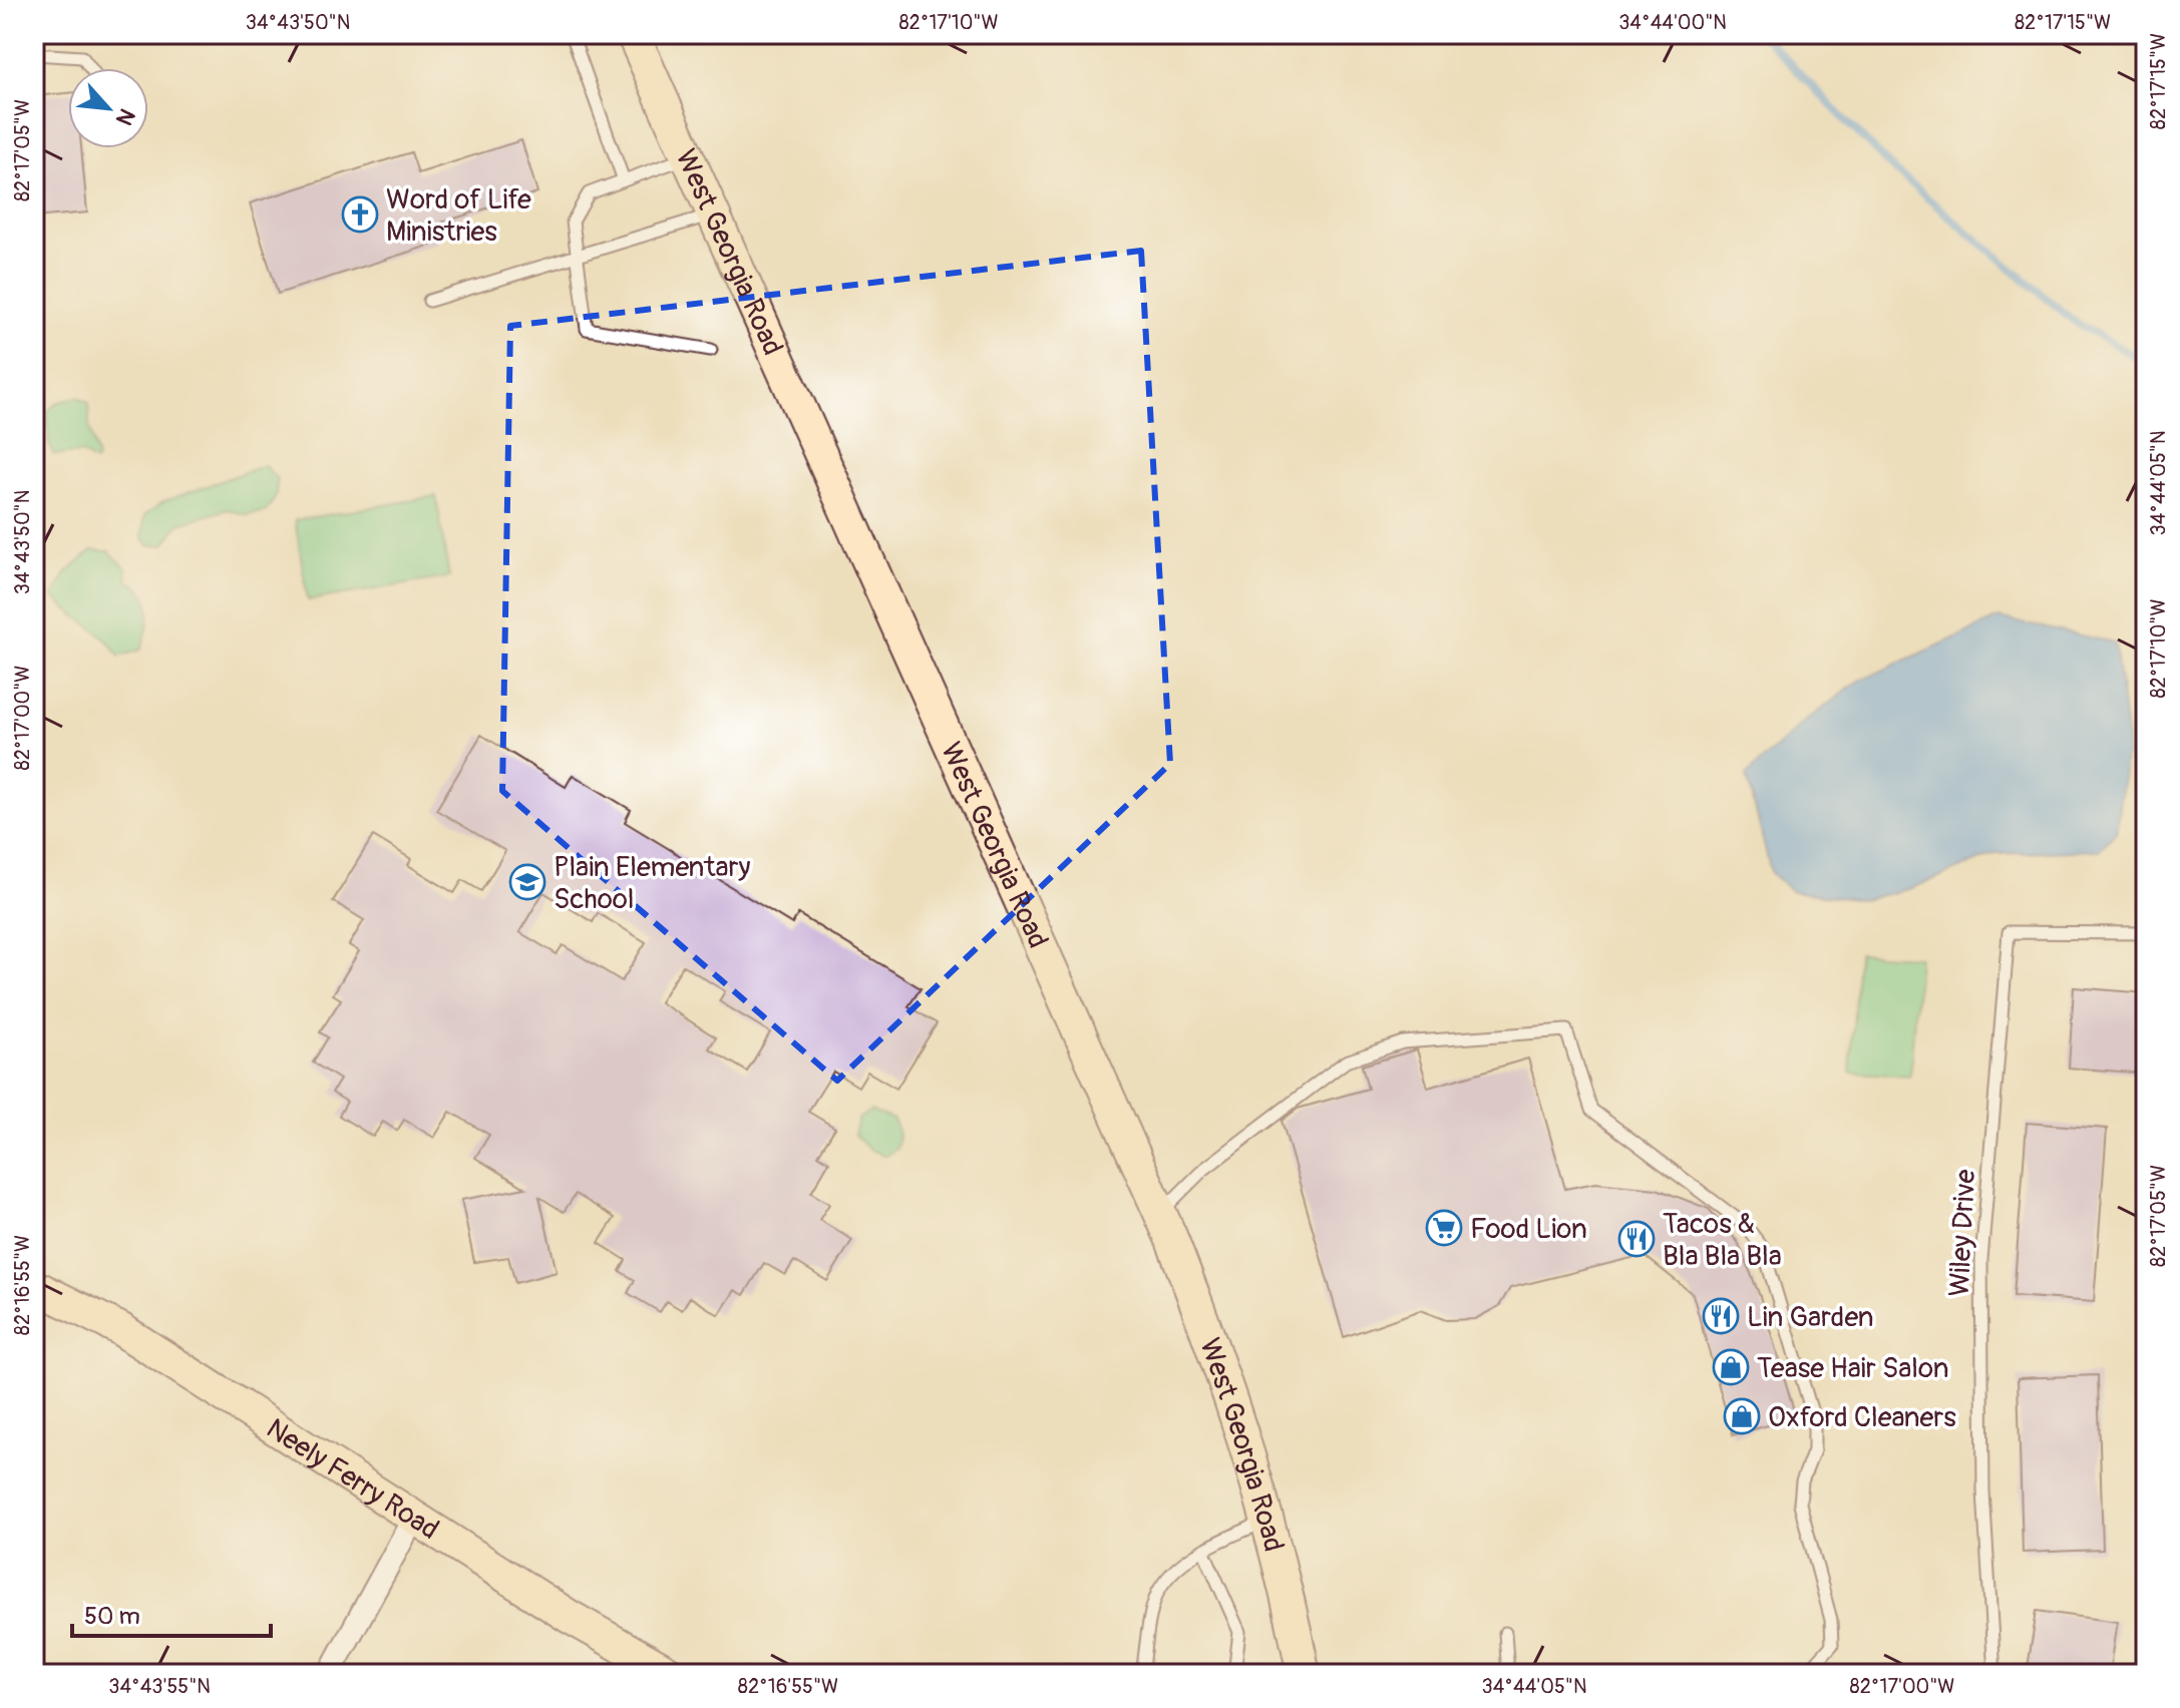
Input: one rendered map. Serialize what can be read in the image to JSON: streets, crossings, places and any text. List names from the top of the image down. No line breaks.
{"streets":{"main road":["West Georgia Road","Neely Ferry Road"],"lane":["Wiley Drive"]},"places":{"church":["Word of Life Ministries"],"school or university":["Plain Elementary School"],"supermarket":["Food Lion"],"restaurant":["Tacos & Bla Bla Bla","Lin Garden"],"shop":["Tease Hair Salon","Oxford Cleaners"]},"scale_bar":"50 m","north":"bottom right","coordinates":["34°43'50\"N","82°17'10\"W","34°44'00\"N","82°17'15\"W","82°17'05\"W","34°44'05\"N","82°17'00\"W","82°16'55\"W","34°43'55\"N"]}
